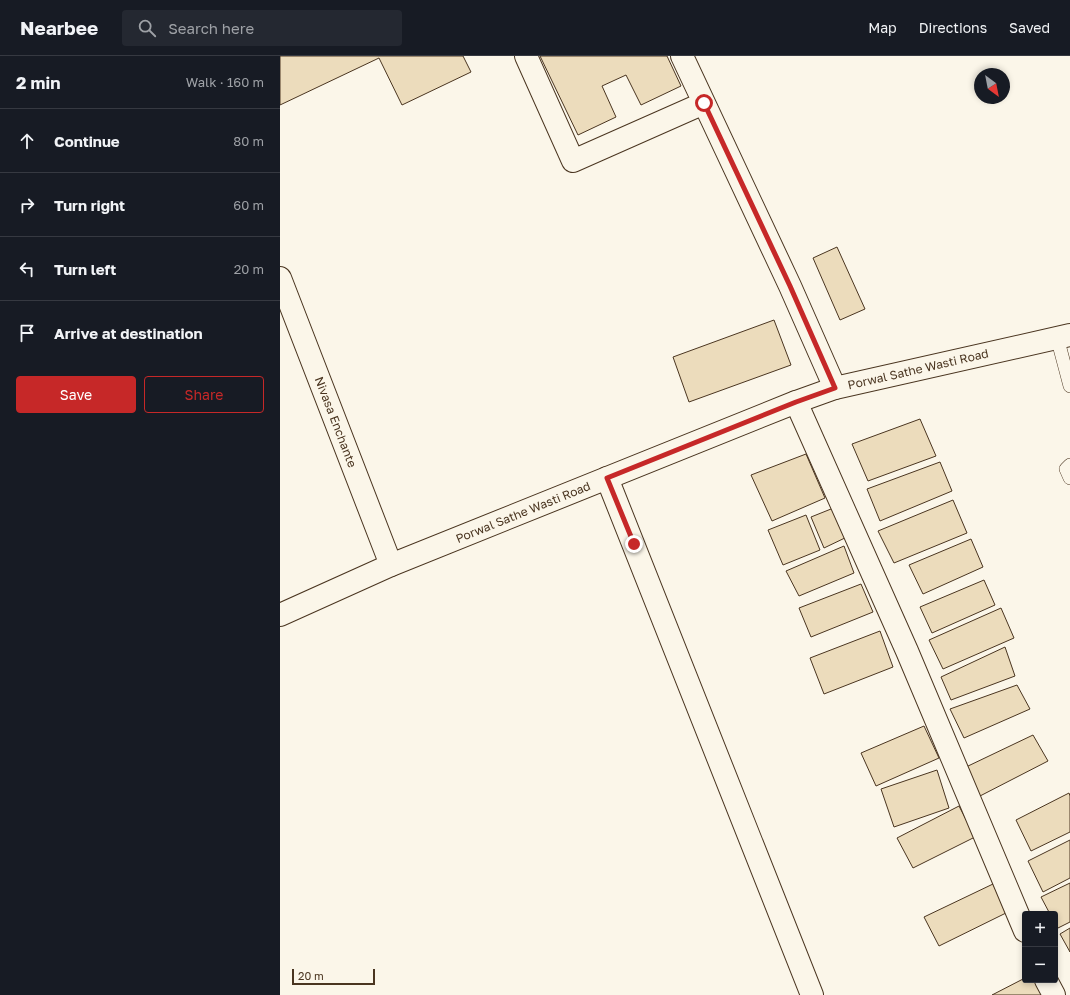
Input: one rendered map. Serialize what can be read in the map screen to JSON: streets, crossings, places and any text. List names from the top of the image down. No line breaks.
{"streets":{"street":["Porwal Sathe Wasti Road","Nivasa Enchante"]},"crossings":[["Porwal Sathe Wasti Road","Nivasa Enchante"]],"scale_bar":"20 m","north":"bottom right","page":{"header":"Nearbee","search":"Search here","nav":["Map","Directions","Saved"],"heading":["2 min","Walk · 160 m"],"list":[["Continue","80 m"],["Turn right","60 m"],["Turn left","20 m"],"Arrive at destination"],"buttons":["Save","Share"],"map_buttons":["+","−"],"scale":"20 m"}}
